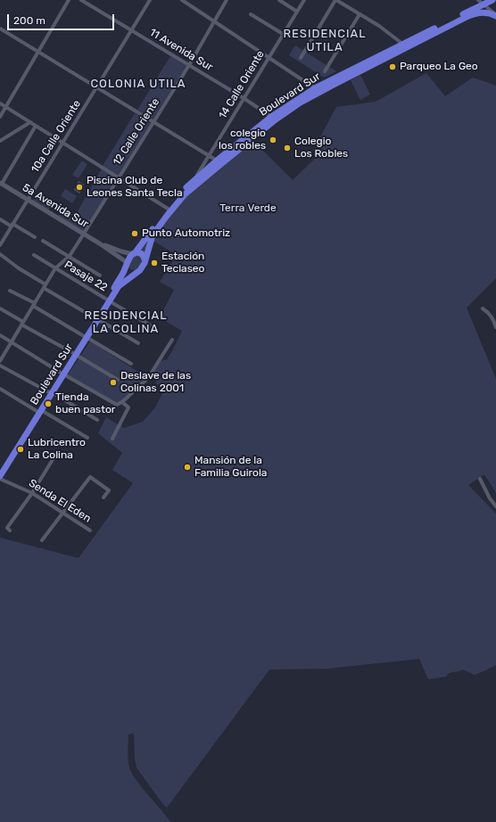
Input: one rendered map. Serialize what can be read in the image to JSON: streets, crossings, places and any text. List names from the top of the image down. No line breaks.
{"streets":{"highway":["Boulevard Sur"],"street":["11 Avenida Sur","14 Calle Oriente","12 Calle Oriente","10a Calle Oriente","5a Avenida Sur","Pasaje 22","Senda El Eden"]},"crossings":[["11 Avenida Sur","14 Calle Oriente"],["11 Avenida Sur","Boulevard Sur"],["11 Avenida Sur","12 Calle Oriente"],["11 Avenida Sur","10a Calle Oriente"],["14 Calle Oriente","Boulevard Sur"],["Boulevard Sur","5a Avenida Sur"],["Boulevard Sur","Pasaje 22"],["Boulevard Sur","Senda El Eden"],["12 Calle Oriente","5a Avenida Sur"],["12 Calle Oriente","Pasaje 22"],["10a Calle Oriente","5a Avenida Sur"]],"districts":["RESIDENCIAL UTILA","COLONIA UTILA","RESIDENCIAL LA COLINA"],"parks":["Terra Verde"],"places":["Parqueo La Geo","colegio los robles","Colegio Los Robles","Piscina Club de Leones Santa Tecla","Punto Automotriz","Estación Teclaseo","Deslave de las Colinas 2001","Tienda buen pastor","Lubricentro La Colina","Mansión de la Familia Guirola"],"scale_bar":"200 m"}
